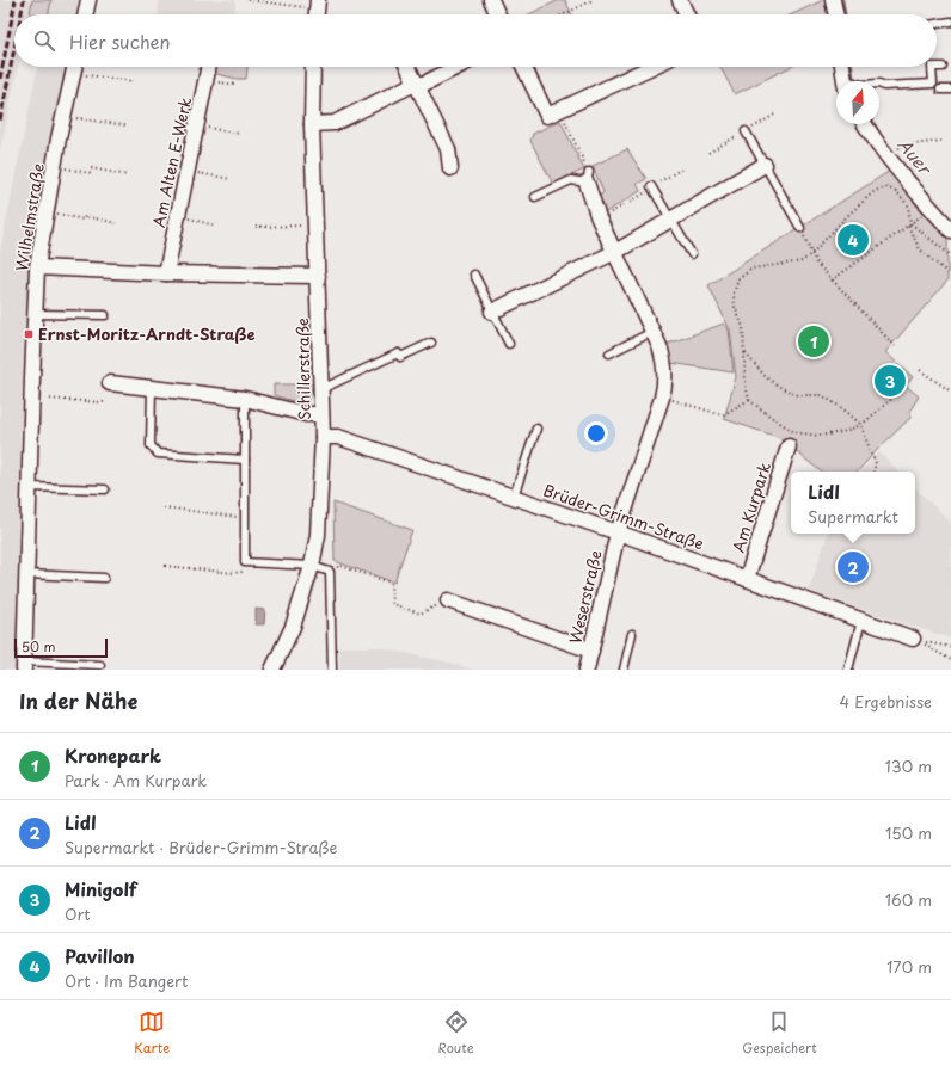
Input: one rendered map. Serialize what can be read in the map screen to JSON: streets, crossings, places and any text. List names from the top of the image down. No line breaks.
{"streets":{"street":["Am Alten E-Werk","Wilhelmstraße","Schillerstraße","Am Kurpark","Brüder-Grimm-Straße","Weserstraße"]},"crossings":[["Schillerstraße","Brüder-Grimm-Straße"],["Am Kurpark","Brüder-Grimm-Straße"],["Brüder-Grimm-Straße","Weserstraße"]],"water":["Auer"],"places":{"transit":["Ernst-Moritz-Arndt-Straße"]},"scale_bar":"50 m","north":"top","page":{"search":"Hier suchen","pins":["4","1","3","2"],"popup":["Lidl","Supermarkt"],"scale":"50 m","heading":["In der Nähe","4 Ergebnisse"],"list":[{"mark":"1","name":"Kronepark","note":"Park · Am Kurpark","value":"130 m"},{"mark":"2","name":"Lidl","note":"Supermarkt · Brüder-Grimm-Straße","value":"150 m"},{"mark":"3","name":"Minigolf","note":"Ort","value":"160 m"},{"mark":"4","name":"Pavillon","note":"Ort · Im Bangert","value":"170 m"}],"nav":["Karte","Route","Gespeichert"]}}
